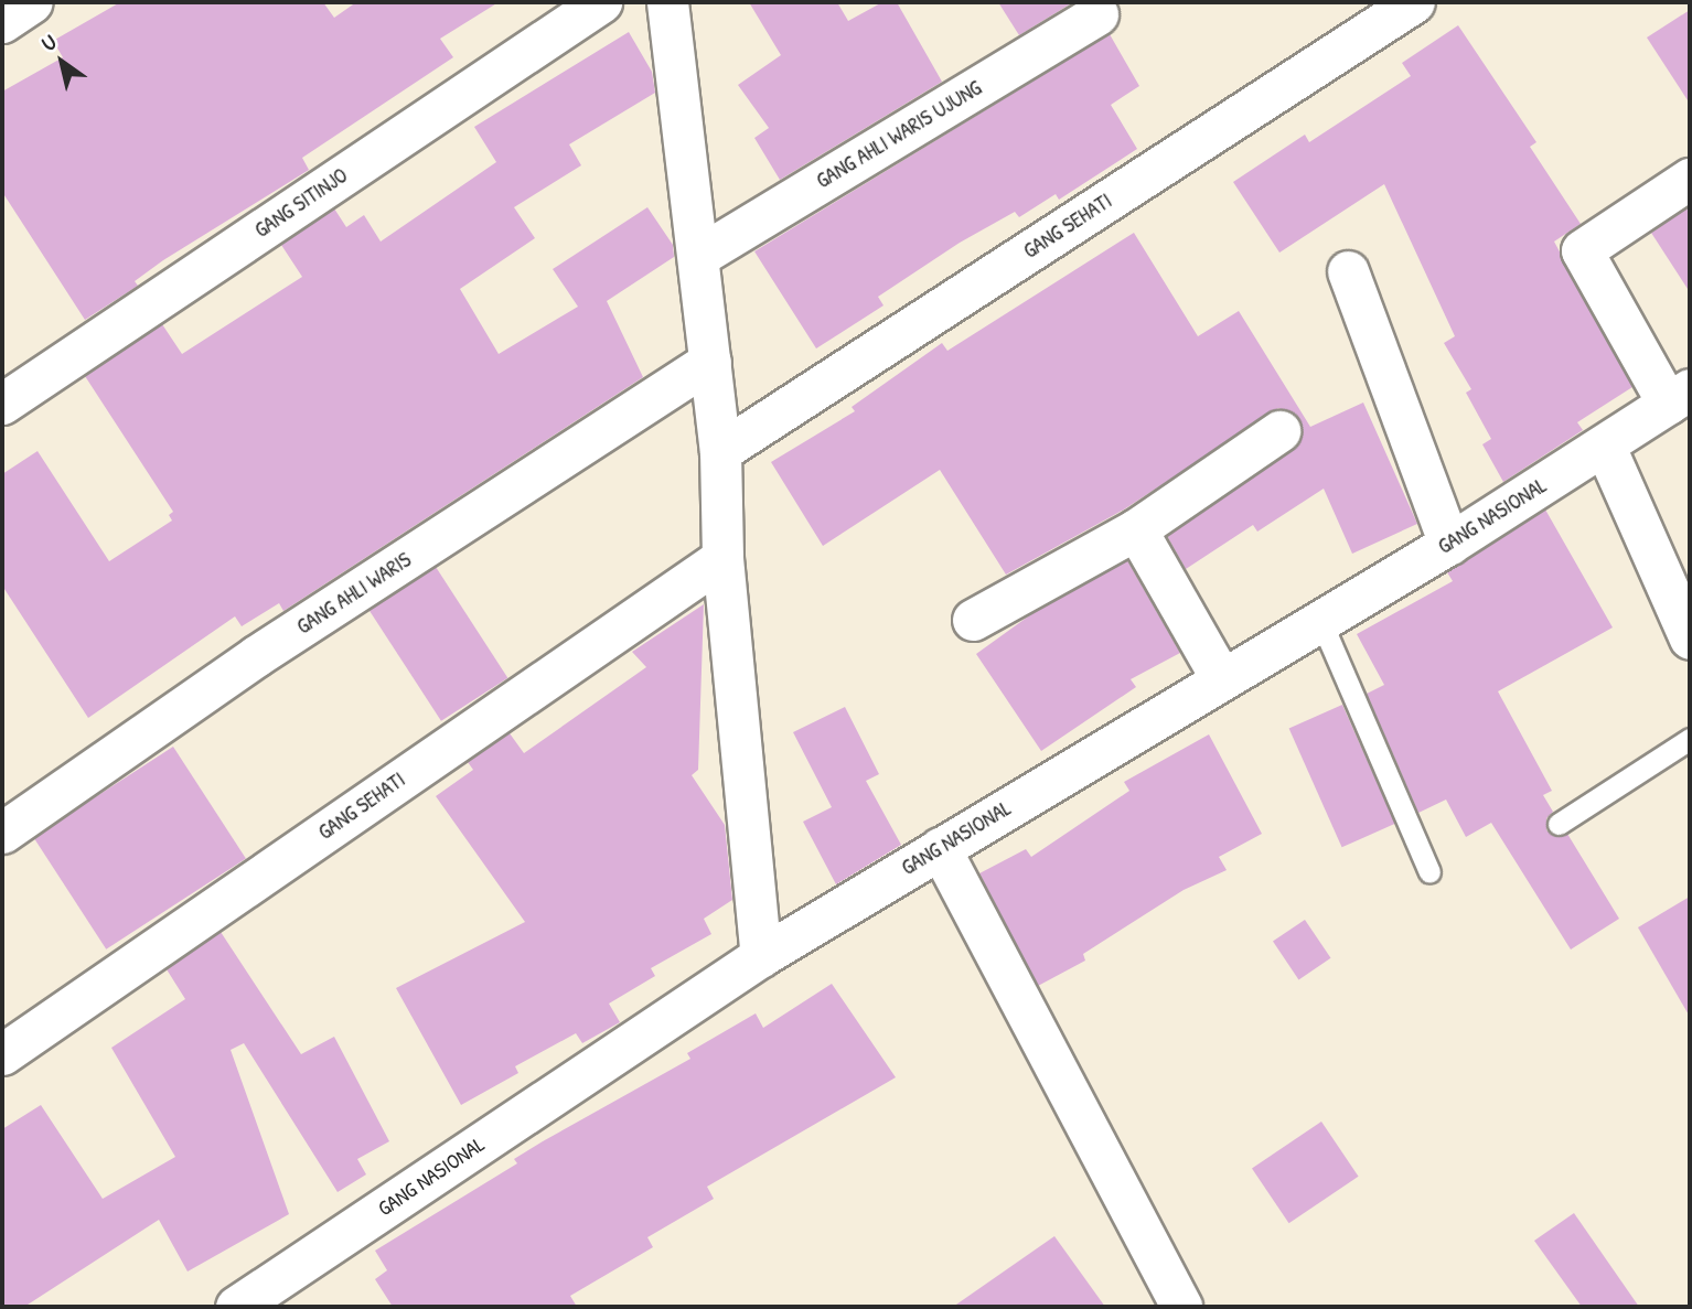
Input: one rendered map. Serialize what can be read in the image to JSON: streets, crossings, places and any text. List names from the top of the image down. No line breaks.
{"streets":{"street":["GANG AHLI WARIS UJUNG","GANG SITINJO","GANG SEHATI","GANG NASIONAL","GANG AHLI WARIS"]},"north":"top left"}
